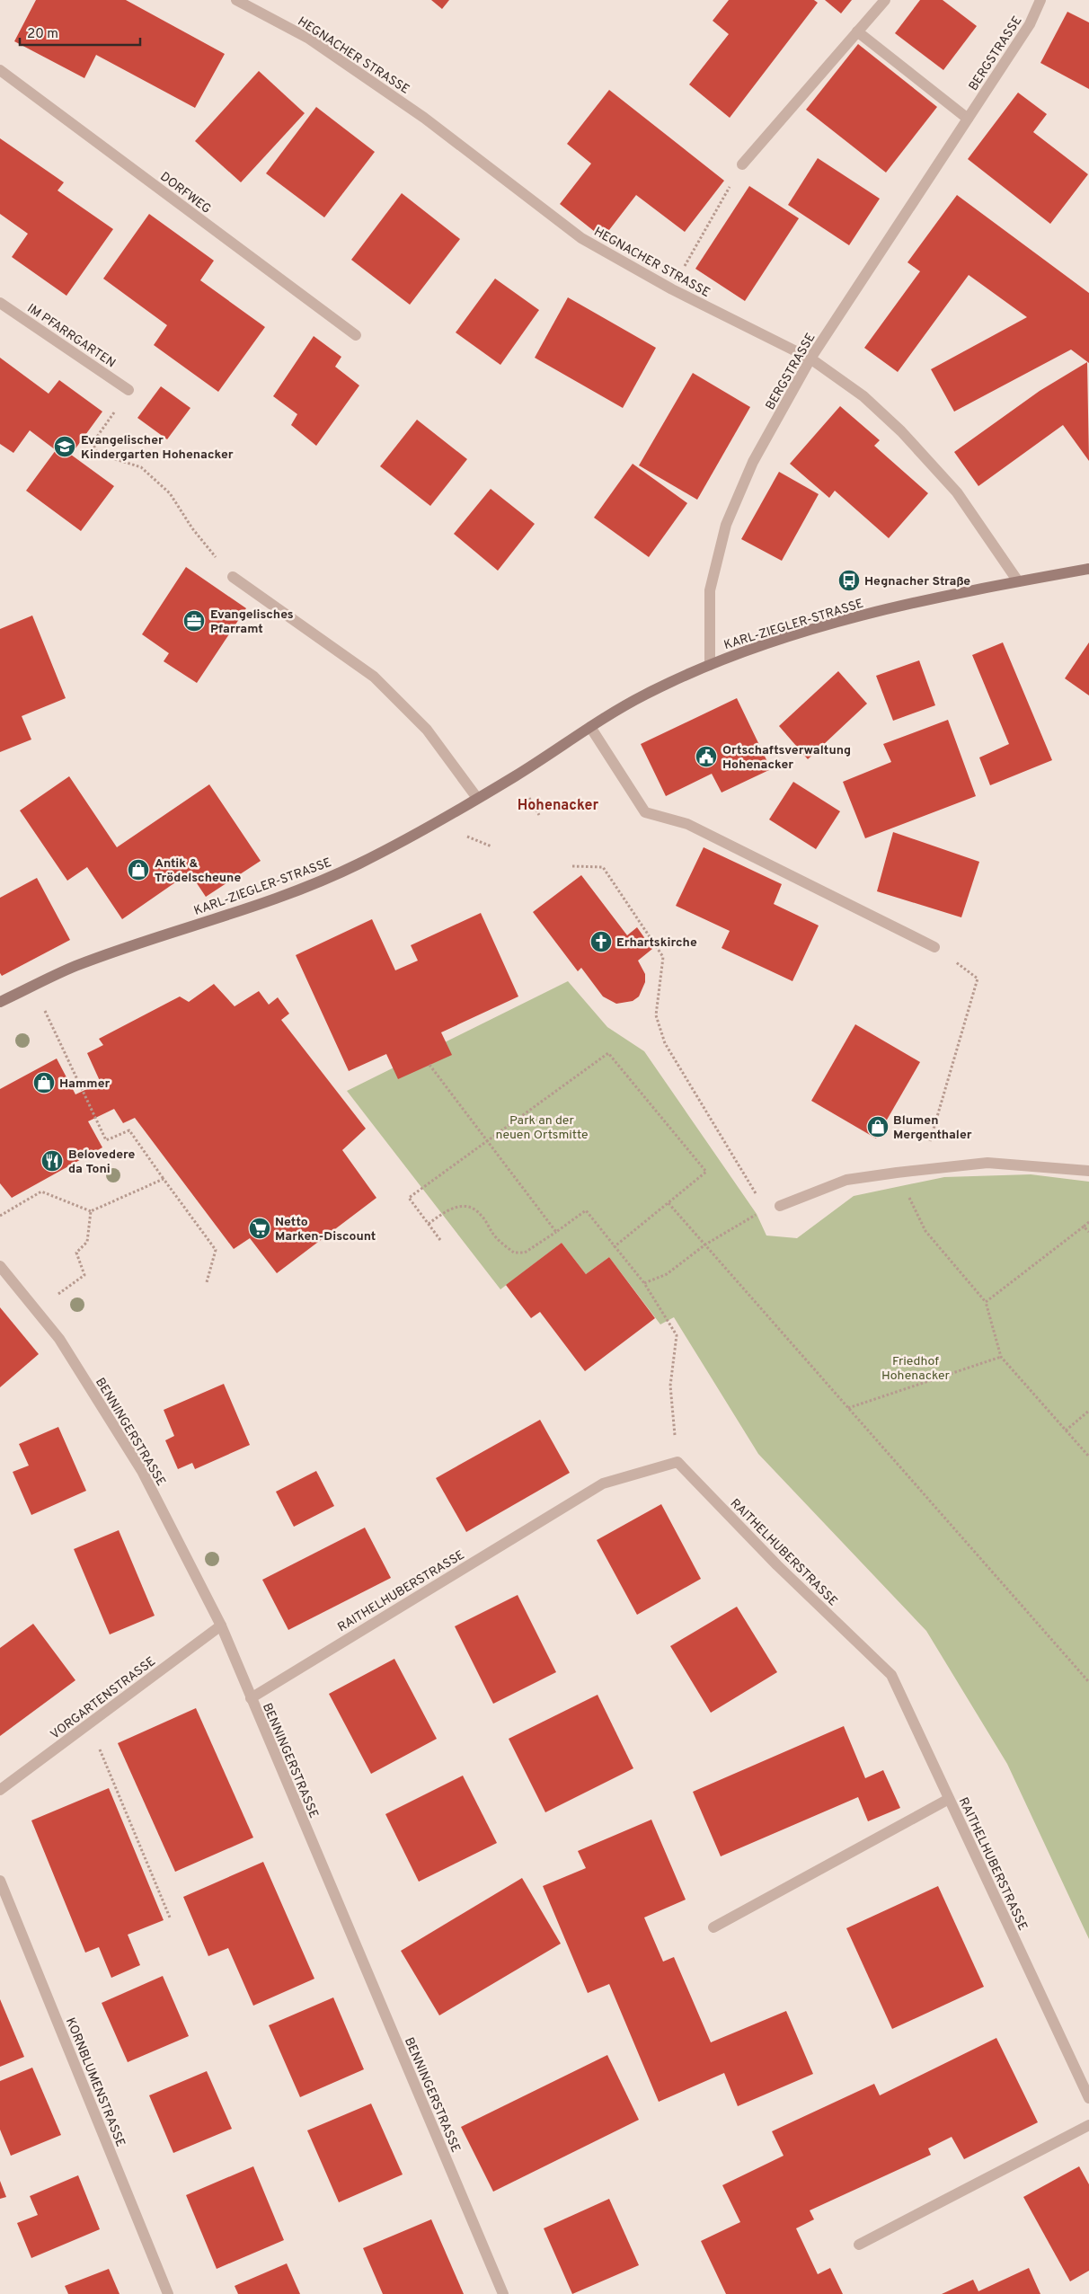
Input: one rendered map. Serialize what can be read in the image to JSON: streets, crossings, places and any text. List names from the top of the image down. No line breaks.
{"streets":{"street":["BERGSTRASSE","HEGNACHER STRASSE","DORFWEG","IM PFARRGARTEN","KARL-ZIEGLER-STRASSE","BENNINGERSTRASSE","RAITHELHUBERSTRASSE","VORGARTENSTRASSE","KORNBLUMENSTRASSE"]},"crossings":[["BERGSTRASSE","HEGNACHER STRASSE"],["BERGSTRASSE","KARL-ZIEGLER-STRASSE"],["HEGNACHER STRASSE","KARL-ZIEGLER-STRASSE"],["BENNINGERSTRASSE","RAITHELHUBERSTRASSE"],["BENNINGERSTRASSE","VORGARTENSTRASSE"]],"districts":["Hohenacker"],"parks":["Park an der neuen Ortsmitte","Friedhof Hohenacker"],"places":{"school or university":["Evangelischer Kindergarten Hohenacker"],"bus stop":["Hegnacher Straße"],"office":["Evangelisches Pfarramt"],"public building":["Ortschaftsverwaltung Hohenacker"],"shop":["Antik & Trödelscheune","Hammer","Blumen Mergenthaler"],"church":["Erhartskirche"],"restaurant":["Belovedere da Toni"],"supermarket":["Netto Marken-Discount"]},"scale_bar":"20 m"}
